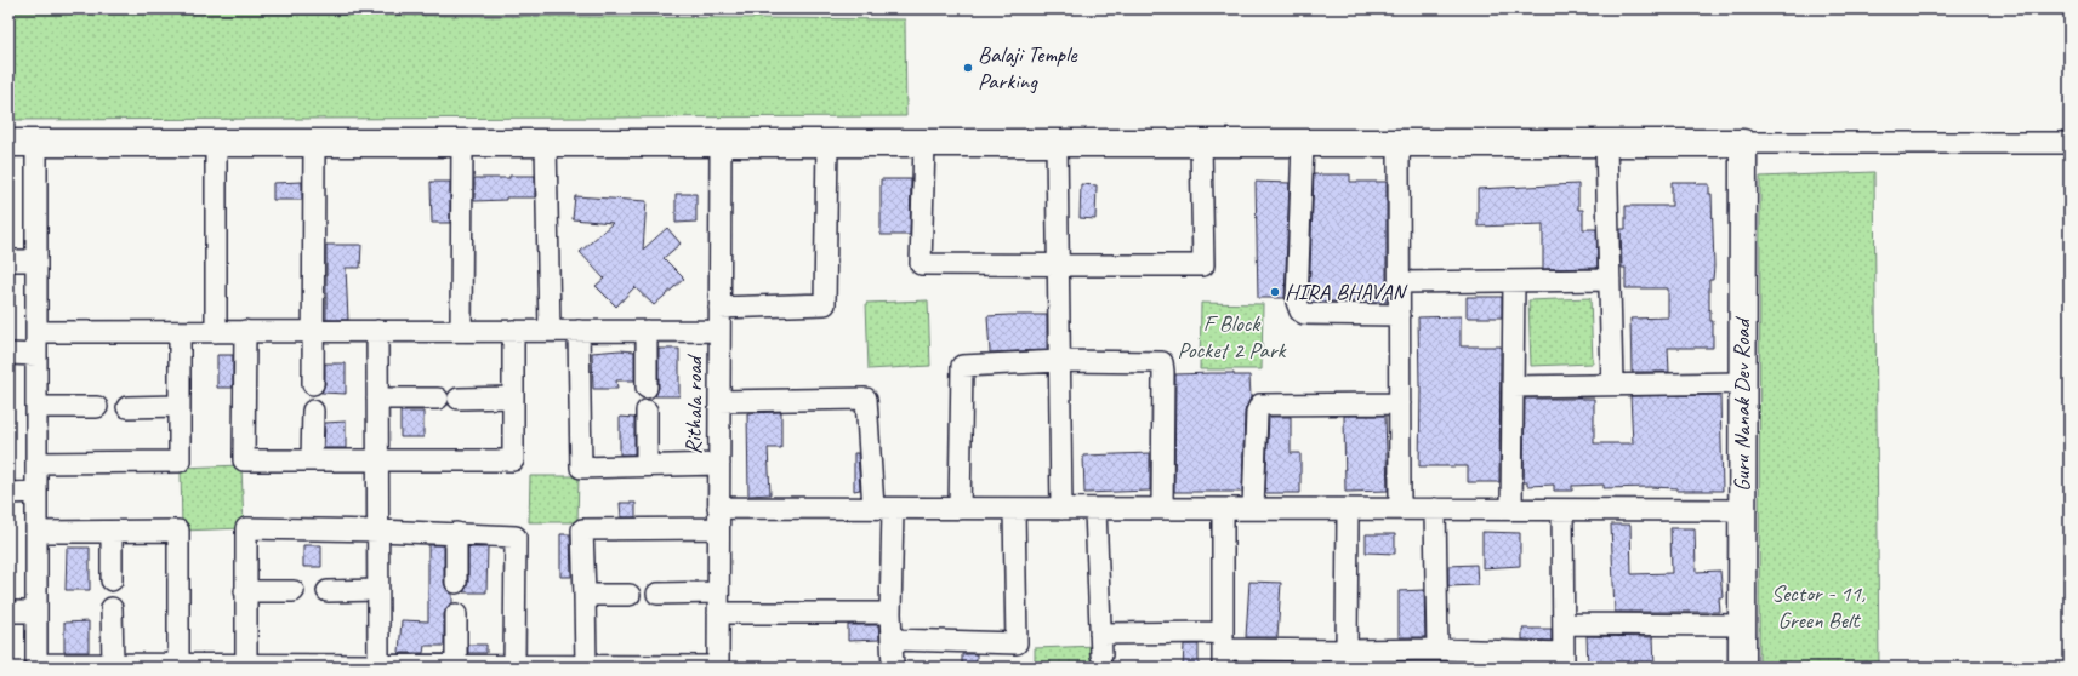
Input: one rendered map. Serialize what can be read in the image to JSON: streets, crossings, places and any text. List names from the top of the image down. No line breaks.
{"streets":{"street":["Rithala road","Guru Nanak Dev Road"]},"parks":["F Block Pocket 2 Park","Sector - 11, Green Belt"],"places":["Balaji Temple Parking","HIRA BHAVAN"]}
